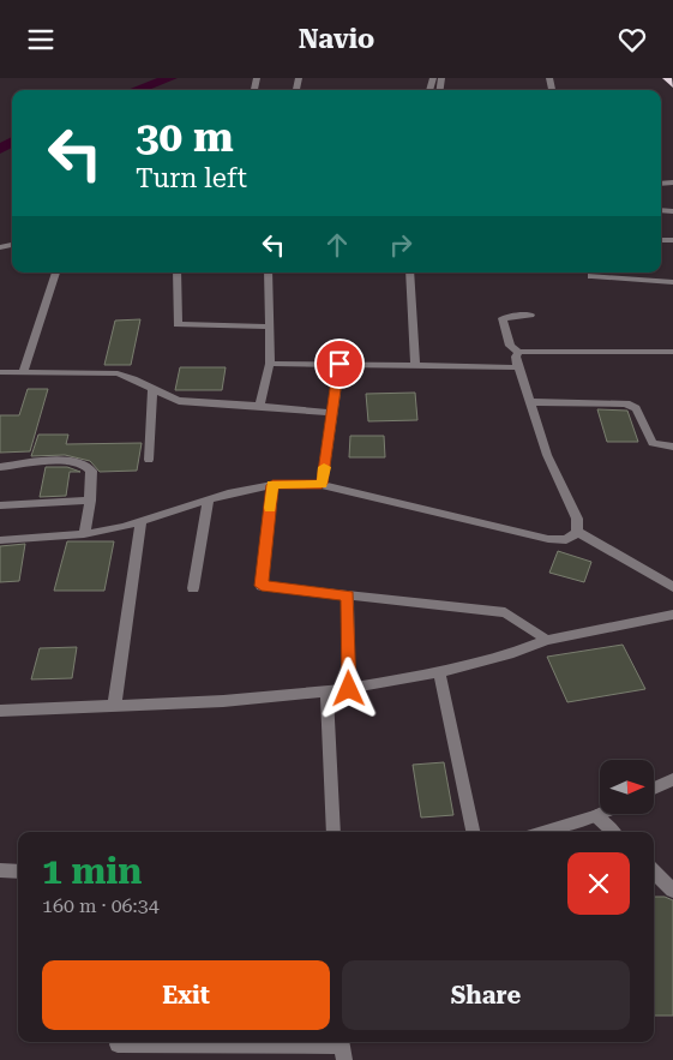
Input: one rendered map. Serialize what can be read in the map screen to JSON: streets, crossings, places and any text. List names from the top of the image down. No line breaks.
{"north":"right","page":{"header":"Navio","turn":["30 m","Turn left"],"heading":["1 min","160 m · 06:34"],"buttons":["Exit","Share"]}}
